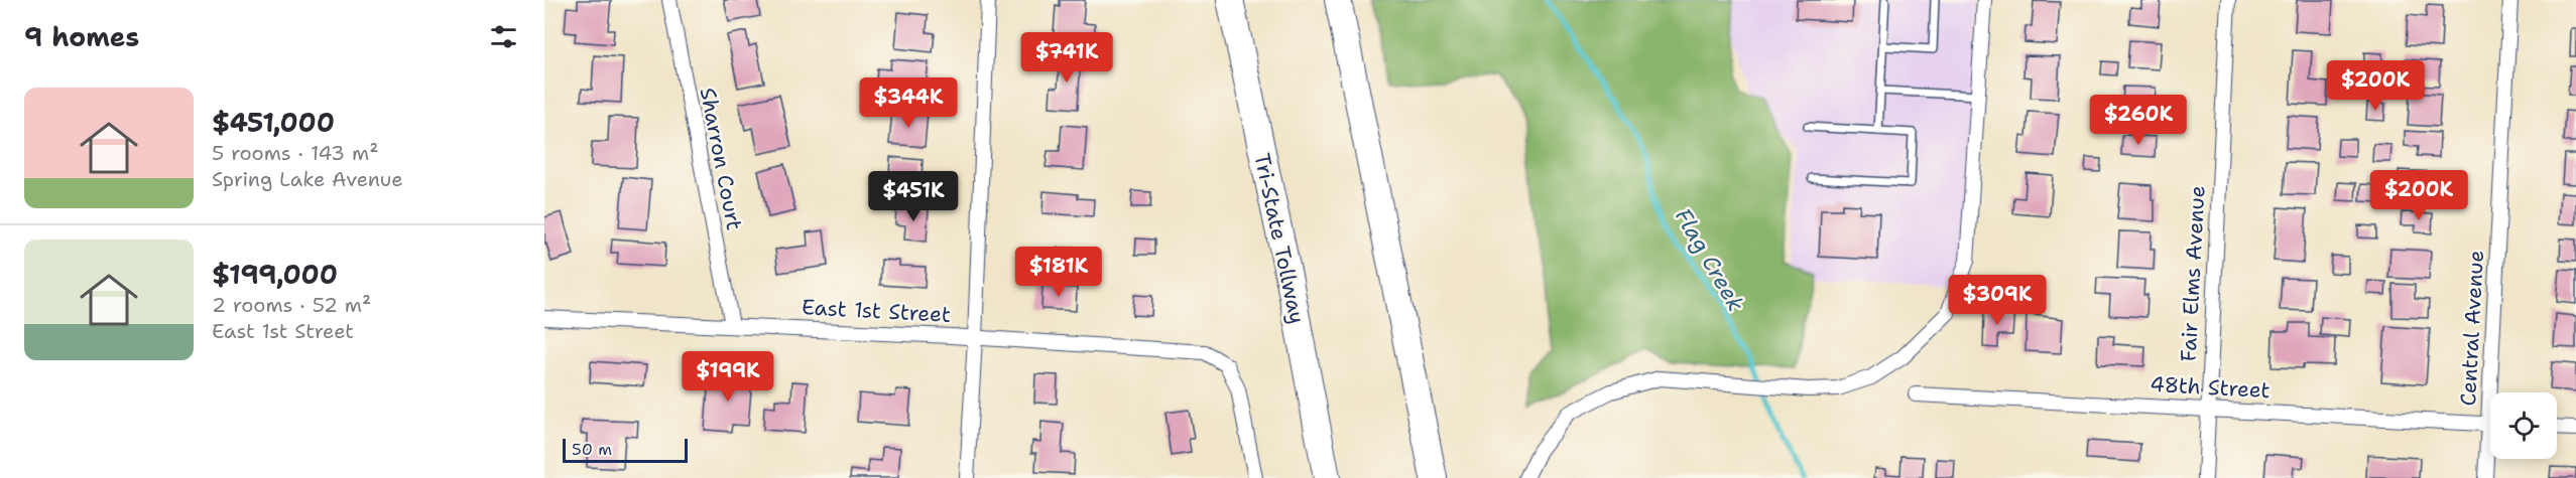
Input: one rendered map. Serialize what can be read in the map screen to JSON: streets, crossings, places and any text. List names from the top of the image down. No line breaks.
{"streets":{"highway":["Tri-State Tollway"],"street":["Sharron Court","Fair Elms Avenue","East 1st Street","Central Avenue","48th Street"]},"crossings":[["Sharron Court","East 1st Street"],["Fair Elms Avenue","48th Street"]],"water":["Flag Creek"],"scale_bar":"50 m","page":{"heading":"9 homes","price":["$741K","$200K","$344K","$260K","$200K","$451K","$181K","$309K","$199K"],"list":[{"name":"$451,000","note":"5 rooms · 143 m² · Spring Lake Avenue"},{"name":"$199,000","note":"2 rooms · 52 m² · East 1st Street"}],"scale":"50 m"}}
